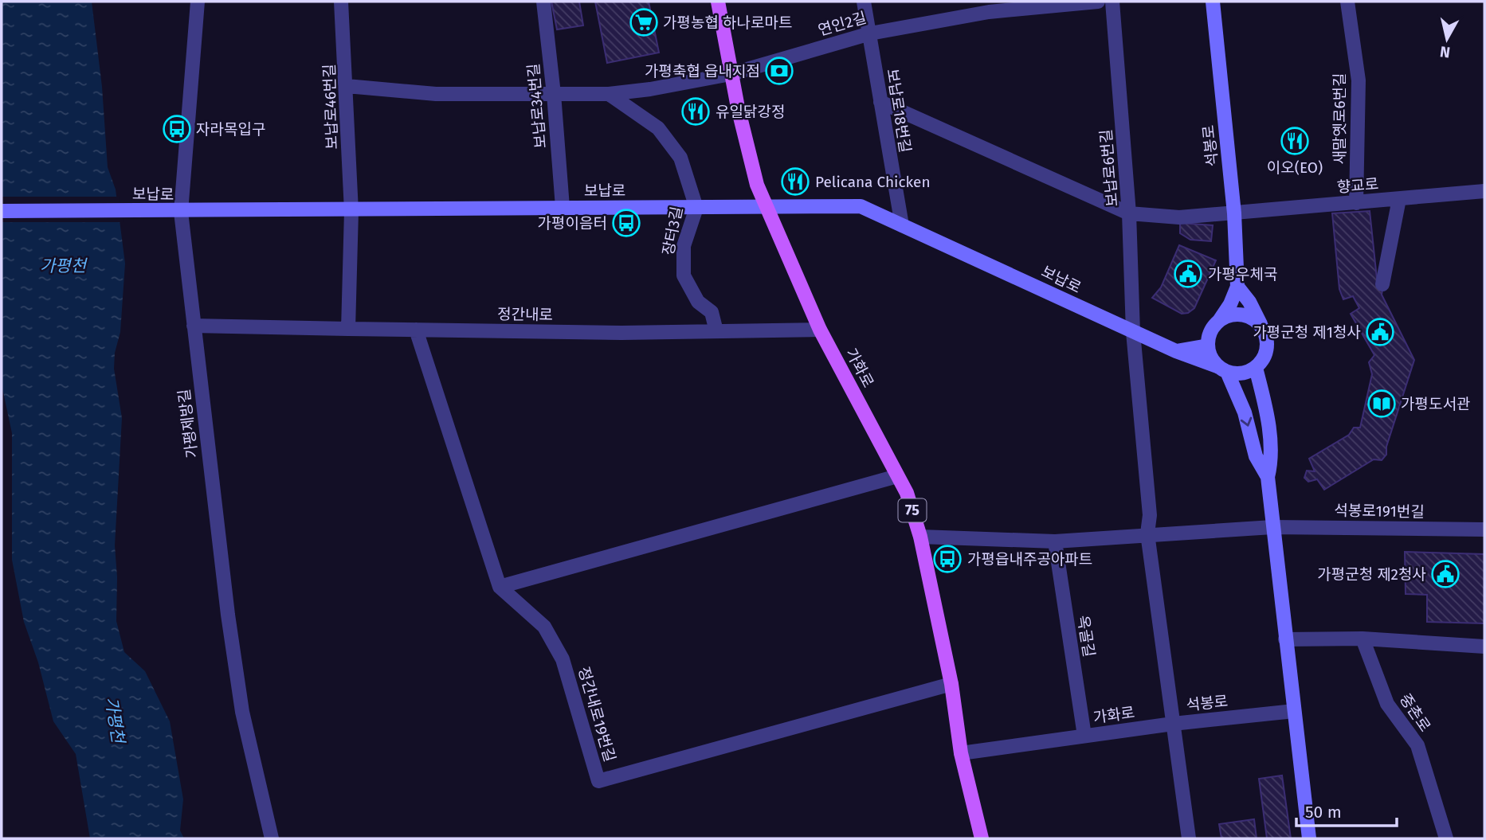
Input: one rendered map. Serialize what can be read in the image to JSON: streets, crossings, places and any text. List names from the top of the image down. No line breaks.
{"streets":{"main road":["석봉로","보납로","가화로","75"],"street":["연인2길","보납로34번길","보납로46번길","보납로18번길","새말옛로6번길","보납로6번길","향교로","장터3길","정간내로","가평제방길","석봉로191번길","옥골길","중촌로","정간내로19번길"]},"crossings":[["연인2길","보납로18번길"],["연인2길","가화로"],["보납로34번길","보납로"],["보납로46번길","보납로"],["보납로18번길","향교로"],["보납로18번길","보납로"],["새말옛로6번길","향교로"],["석봉로","향교로"],["석봉로","가화로"],["보납로6번길","향교로"],["보납로6번길","보납로"],["보납로","장터3길"],["보납로","가화로"],["보납로","가평제방길"],["장터3길","정간내로"],["정간내로","가화로"],["정간내로","가평제방길"],["정간내로","정간내로19번길"],["가화로","옥골길"],["가화로","정간내로19번길"]],"water":["가평천"],"places":{"supermarket":["가평농협 하나로마트"],"bank":["가평축협 읍내지점"],"restaurant":["유일닭강정","이오(EO)","Pelicana Chicken"],"bus stop":["자라목입구","가평이음터","가평읍내주공아파트"],"public building":["가평우체국","가평군청 제1청사","가평군청 제2청사"],"library":["가평도서관"]},"scale_bar":"50 m","north":"bottom"}
